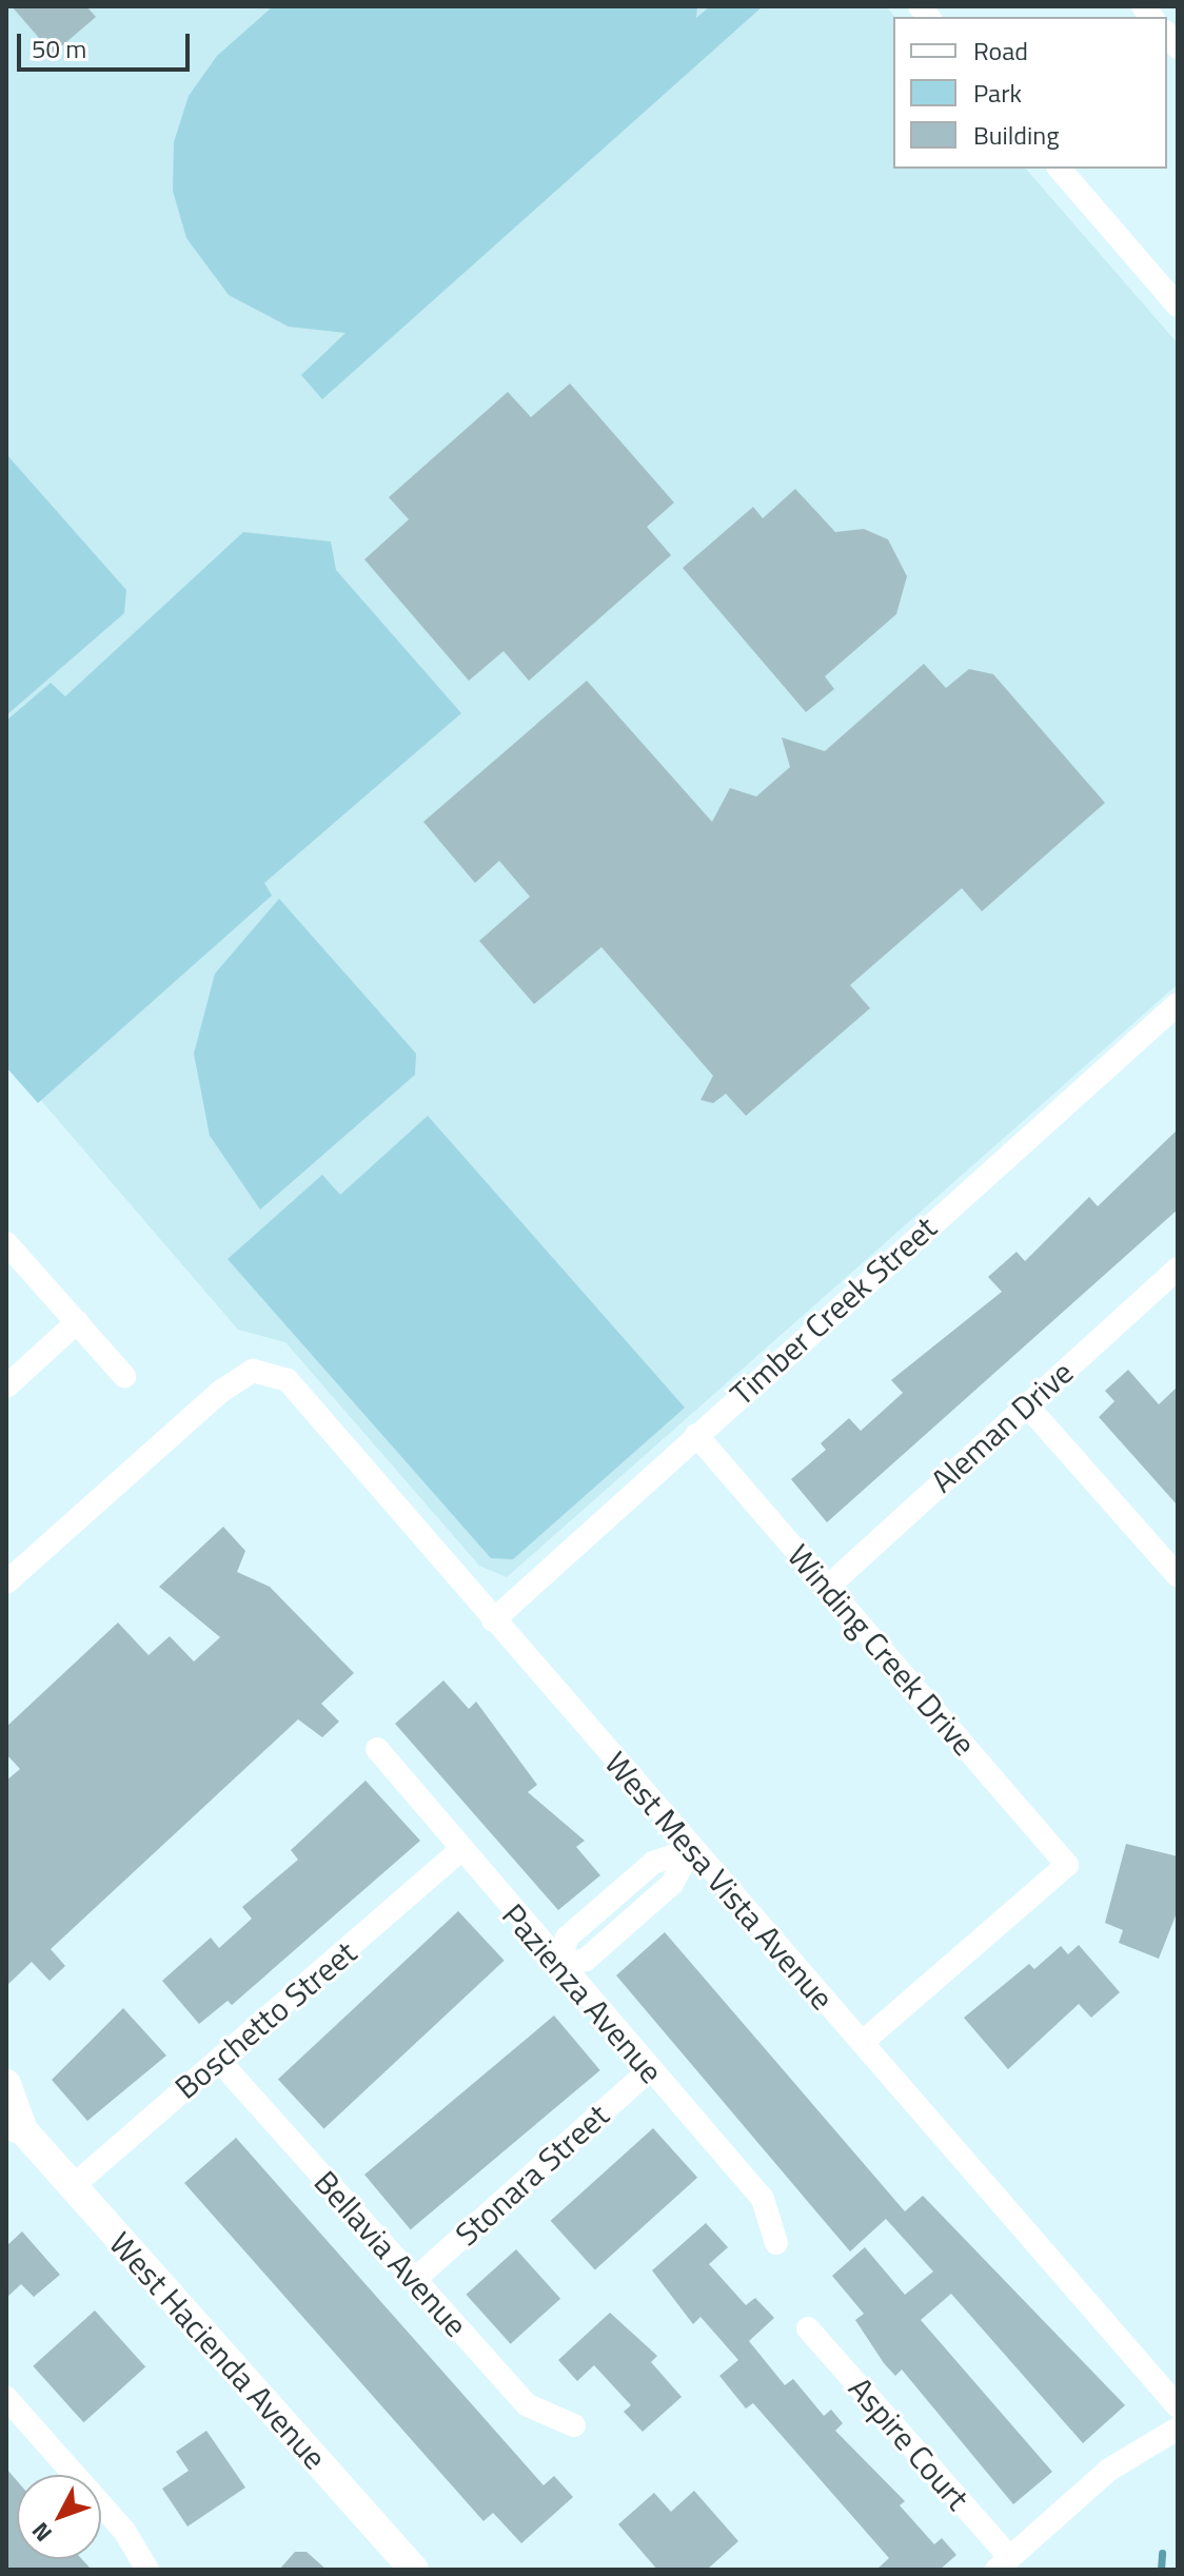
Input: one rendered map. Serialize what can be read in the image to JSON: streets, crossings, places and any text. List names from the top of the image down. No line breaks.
{"streets":{"main road":["West Hacienda Avenue"],"street":["Timber Creek Street","Aleman Drive","Winding Creek Drive","West Mesa Vista Avenue","Pazienza Avenue","Boschetto Street","Stonara Street","Bellavia Avenue","Aspire Court"]},"crossings":[["Timber Creek Street","Winding Creek Drive"],["Timber Creek Street","West Mesa Vista Avenue"],["Aleman Drive","Winding Creek Drive"],["Winding Creek Drive","West Mesa Vista Avenue"],["Pazienza Avenue","Boschetto Street"],["Pazienza Avenue","Stonara Street"],["Boschetto Street","Bellavia Avenue"],["Boschetto Street","West Hacienda Avenue"],["Stonara Street","Bellavia Avenue"]],"legend":["Road","Park","Building"],"scale_bar":"50 m","north":"bottom left"}
